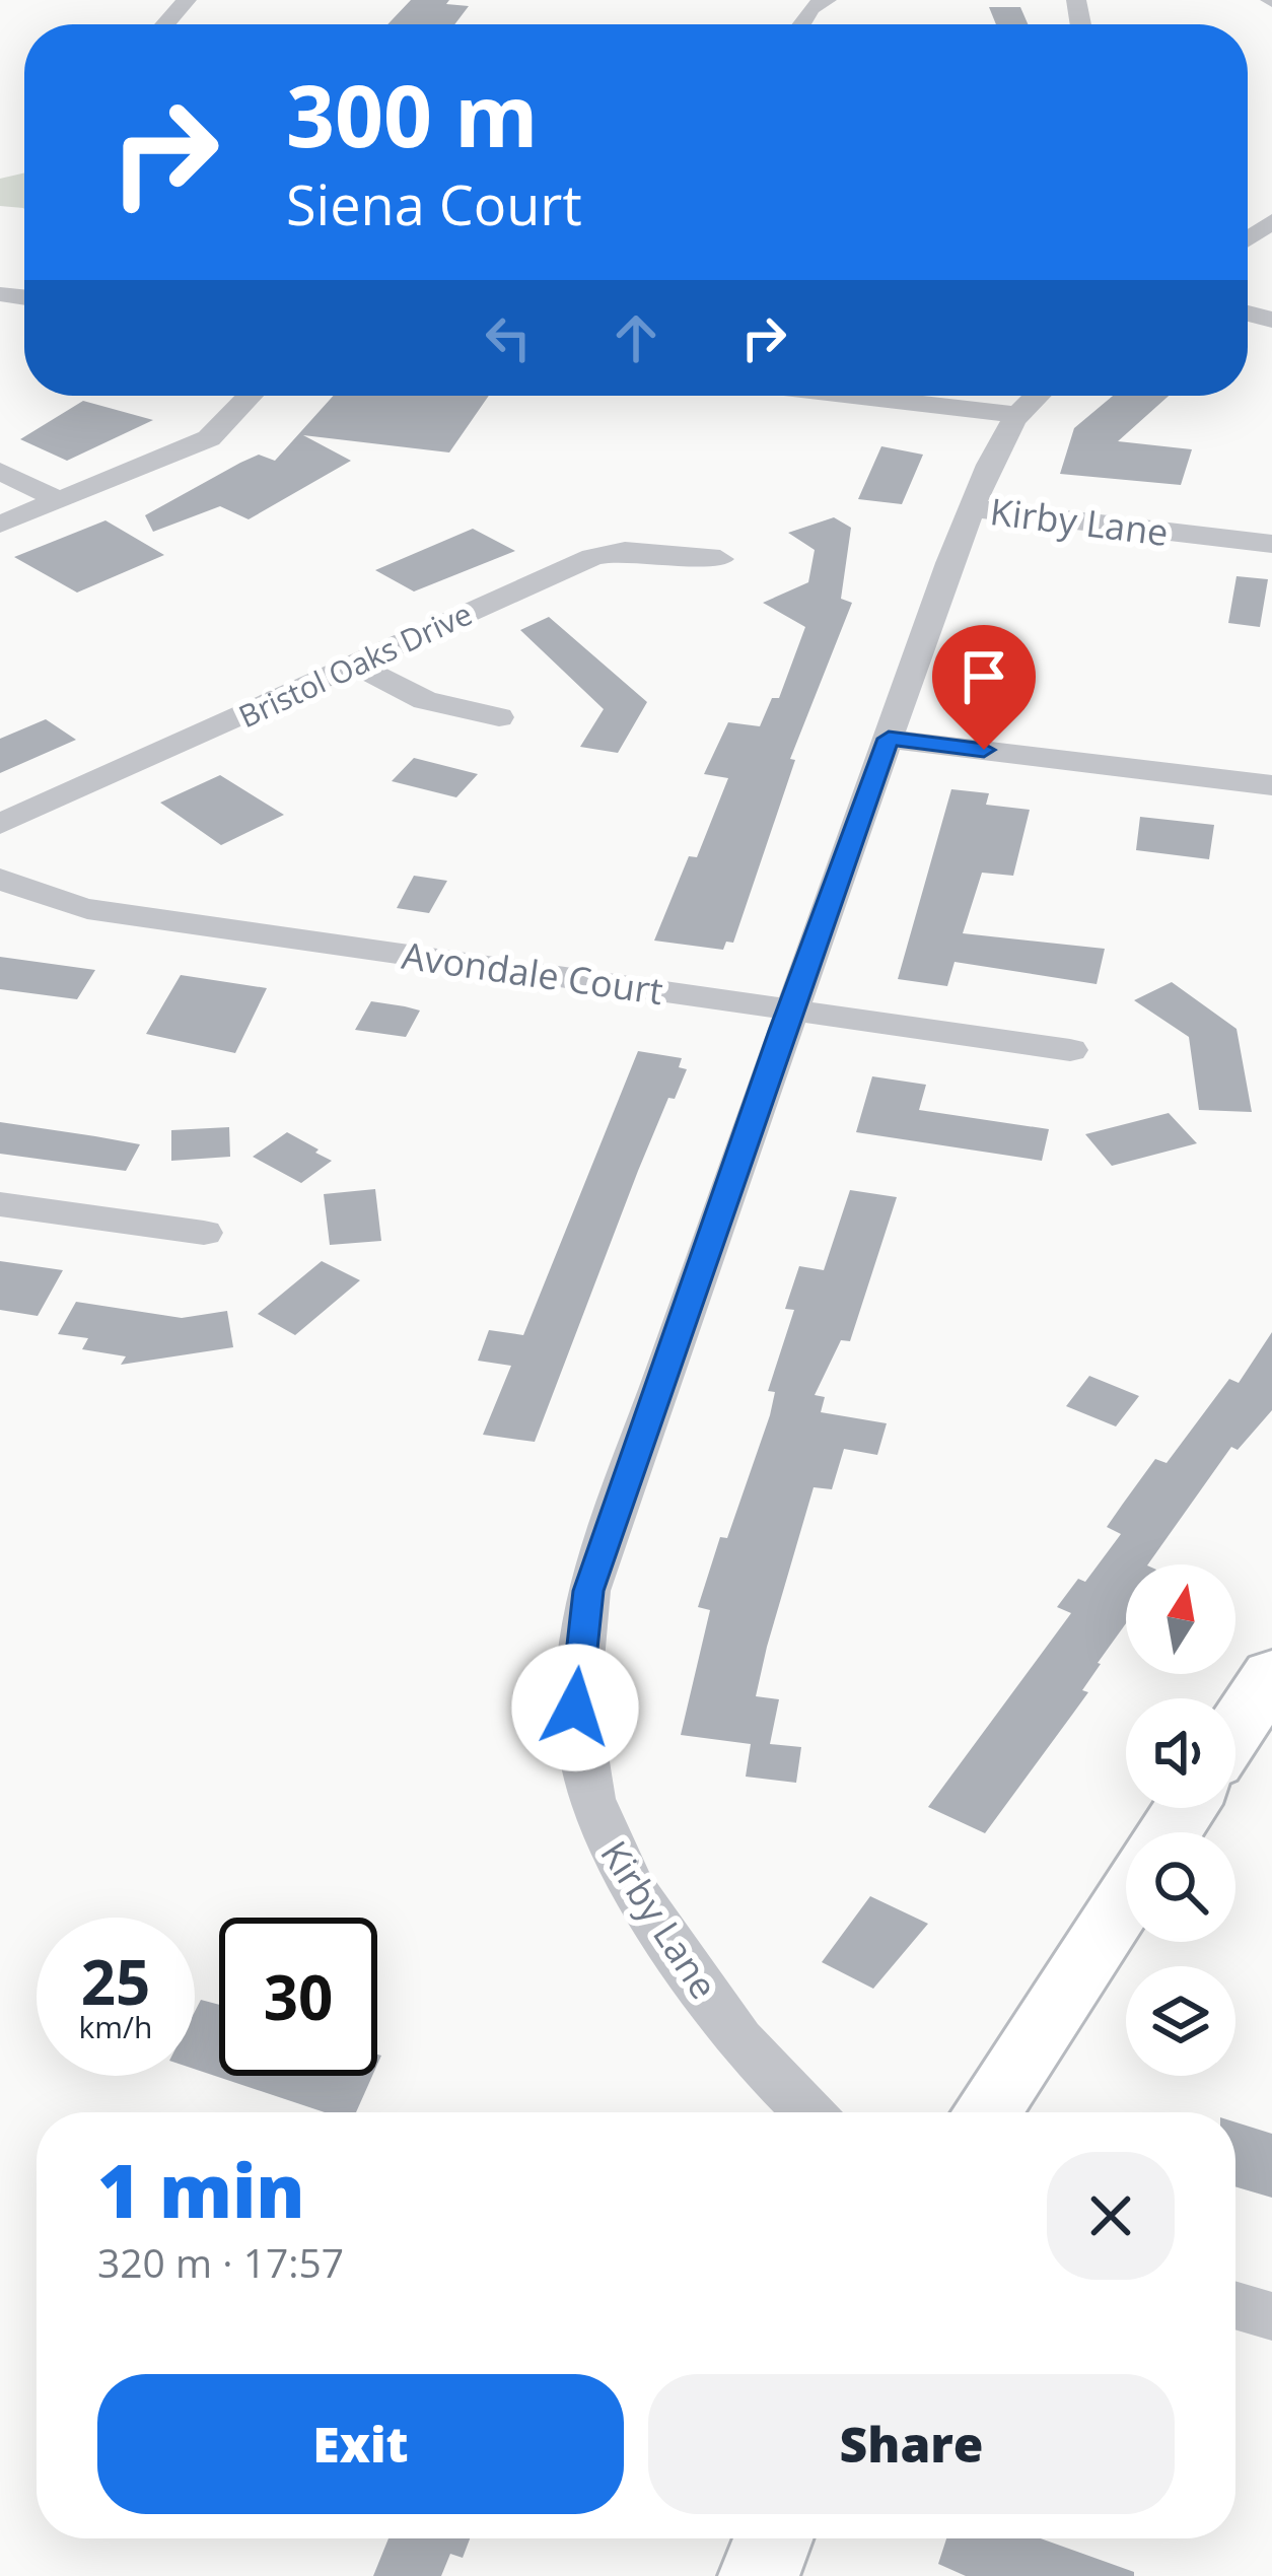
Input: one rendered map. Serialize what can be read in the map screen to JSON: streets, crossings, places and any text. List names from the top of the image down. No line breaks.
{"streets":{"street":["Kirby Lane","Bristol Oaks Drive","Avondale Court"]},"crossings":[["Kirby Lane","Avondale Court"]],"north":"top","page":{"turn":["300 m","Siena Court"],"speed":"25 km/h","limit":"30","heading":["1 min","320 m · 17:57"],"buttons":["Exit","Share"]}}
